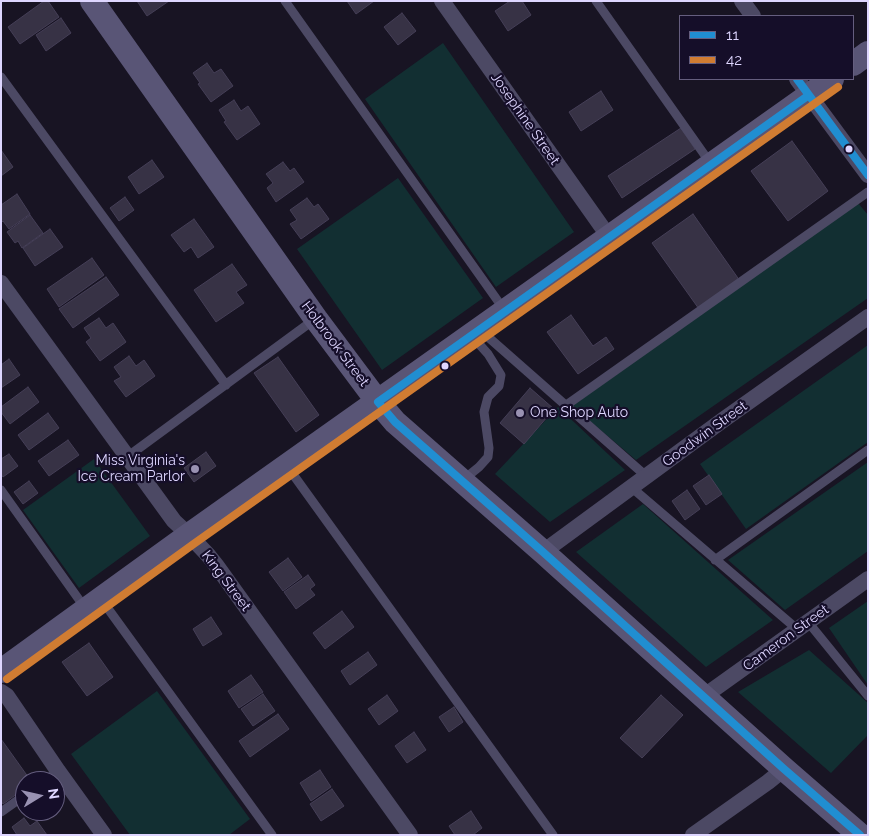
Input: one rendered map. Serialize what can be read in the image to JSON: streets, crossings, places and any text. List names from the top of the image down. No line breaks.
{"streets":{"street":["Josephine Street","Holbrook Street","Goodwin Street","King Street","Cameron Street"]},"crossings":[["Holbrook Street","Goodwin Street"],["Holbrook Street","Cameron Street"]],"places":["One Shop Auto","Miss Virginia's Ice Cream Parlor"],"lines":["transit line 11","transit line 42"],"legend":["11","42"],"north":"right"}
